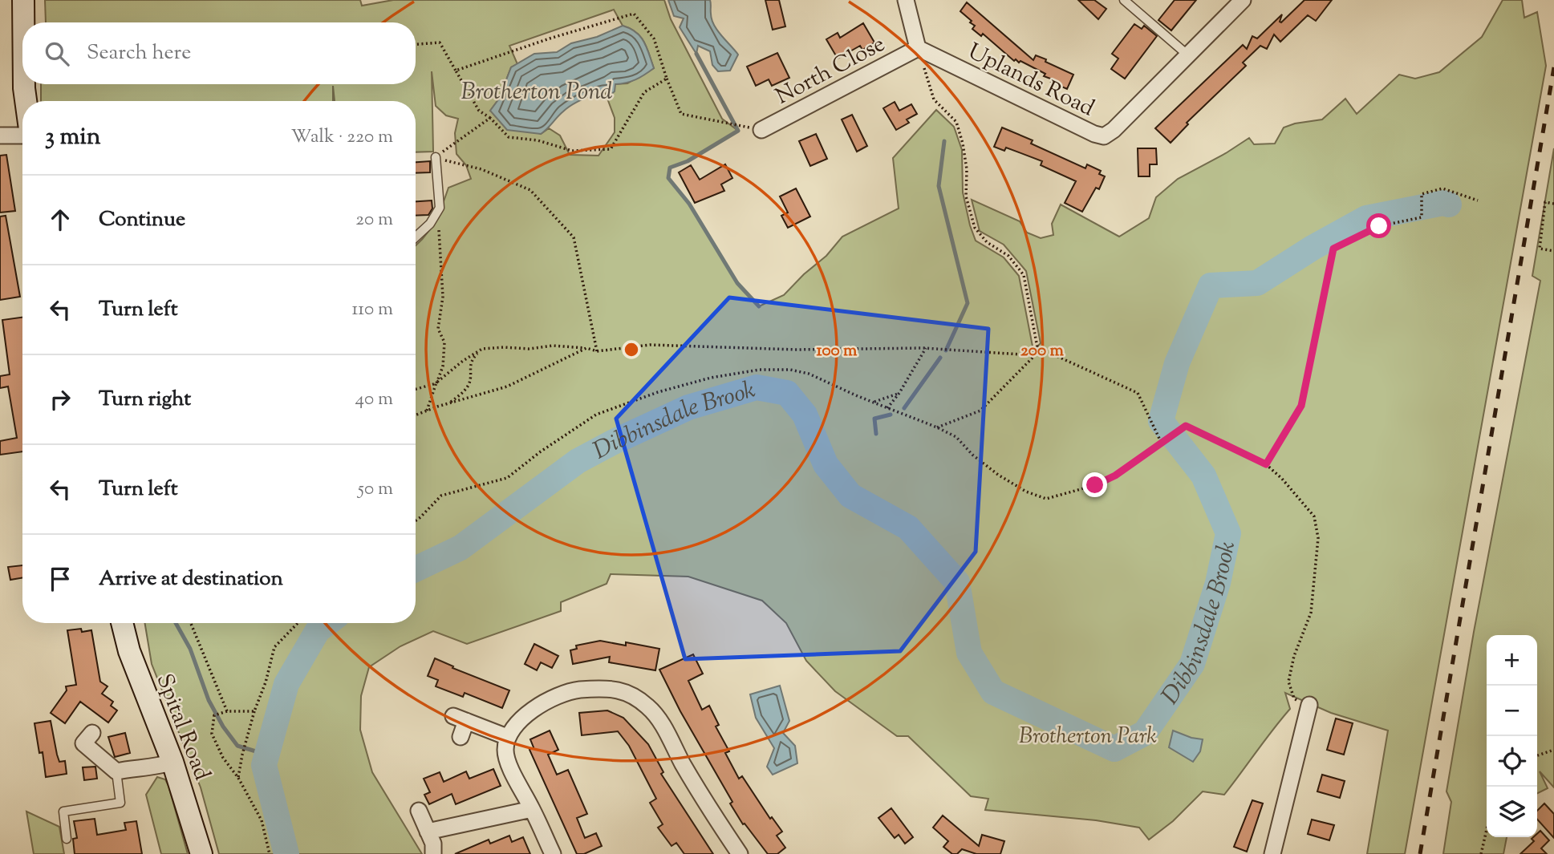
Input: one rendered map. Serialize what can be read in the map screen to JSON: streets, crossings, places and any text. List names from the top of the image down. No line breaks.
{"streets":{"main road":["Spital Road"],"street":["North Close","Uplands Road"]},"crossings":[["North Close","Uplands Road"]],"water":["Brotherton Pond","Dibbinsdale Brook"],"parks":["Brotherton Park"],"page":{"search":"Search here","heading":["3 min","Walk · 220 m"],"list":[["Continue","20 m"],["Turn left","110 m"],["Turn right","40 m"],["Turn left","50 m"],"Arrive at destination"],"map_buttons":["+","−"]},"rings":["100 m","200 m"]}
